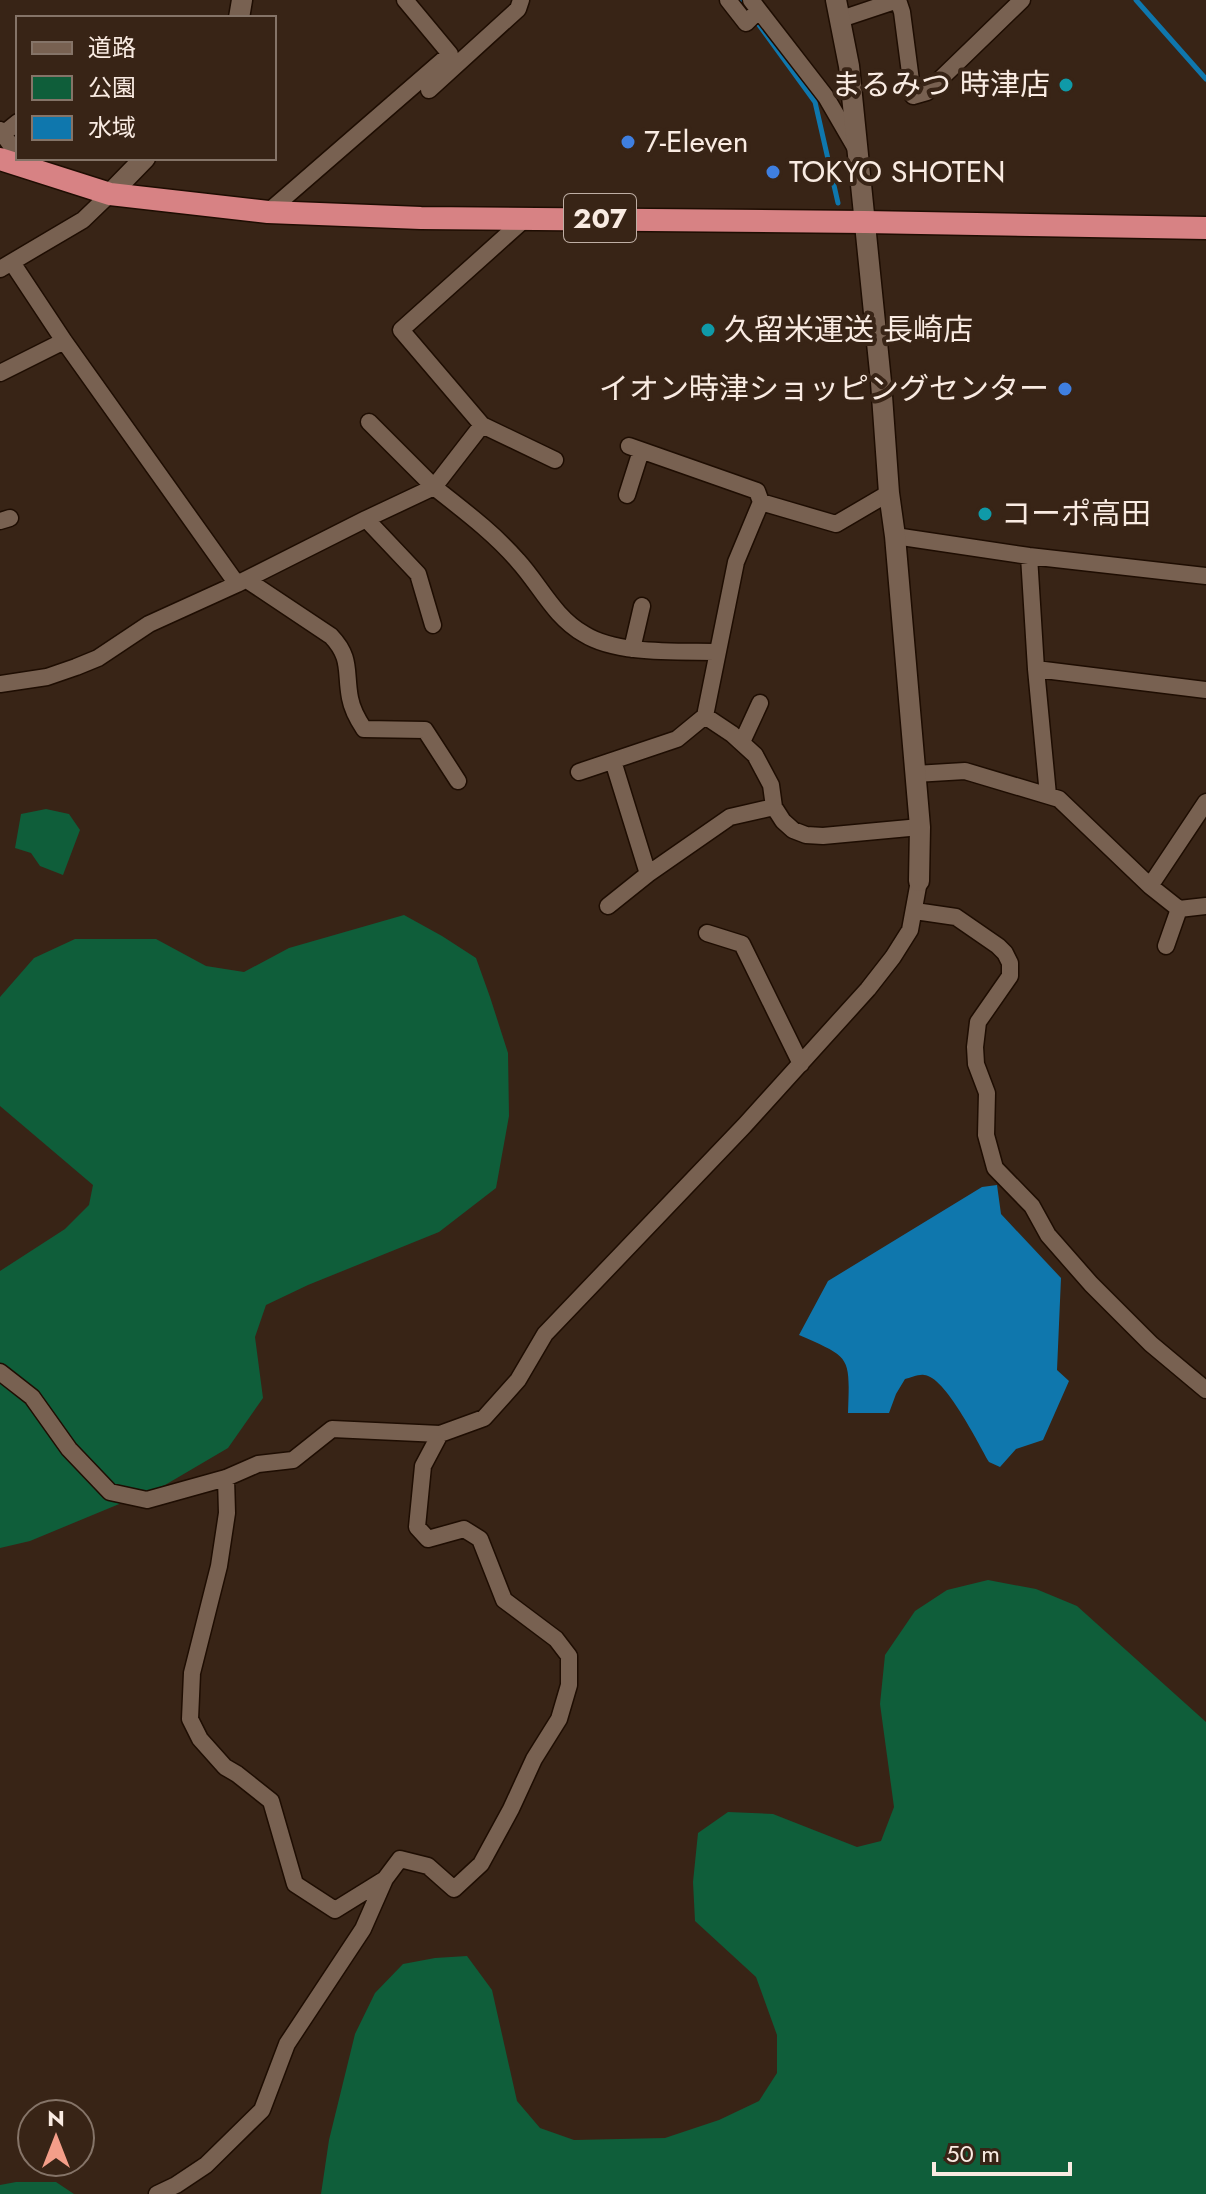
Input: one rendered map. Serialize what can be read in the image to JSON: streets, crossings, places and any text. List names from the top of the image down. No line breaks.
{"streets":{"highway":["207"]},"places":["まるみつ 時津店","7-Eleven","TOKYO SHOTEN","久留米運送 長崎店","イオン時津ショッピングセンター","コーポ高田"],"legend":["道路","公園","水域"],"scale_bar":"50 m","north":"top"}
